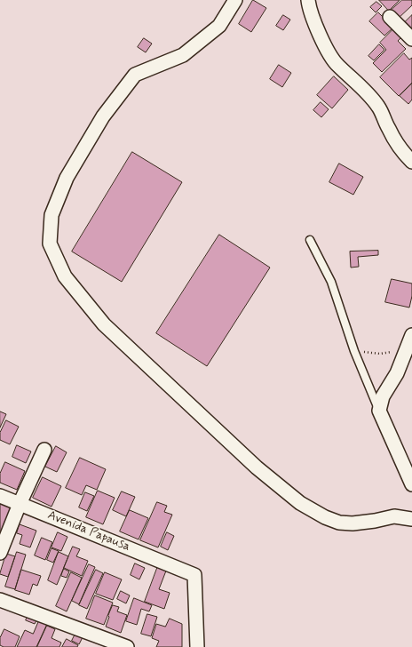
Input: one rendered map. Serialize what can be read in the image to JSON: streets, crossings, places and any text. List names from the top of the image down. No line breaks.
{"streets":{"street":["Avenida Papausa"]}}
